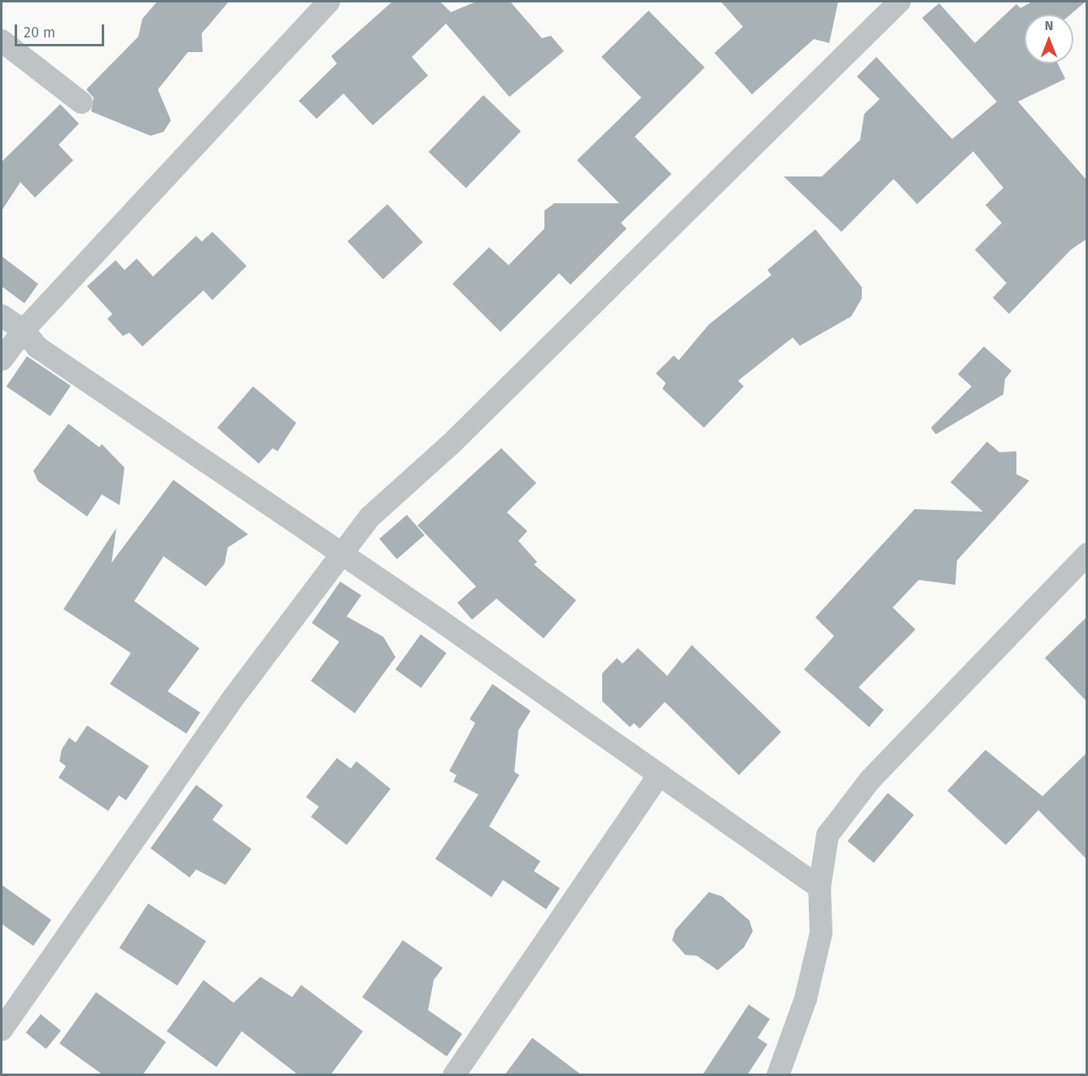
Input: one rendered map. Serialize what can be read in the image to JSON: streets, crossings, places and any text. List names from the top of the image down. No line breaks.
{"scale_bar":"20 m","north":"top"}
